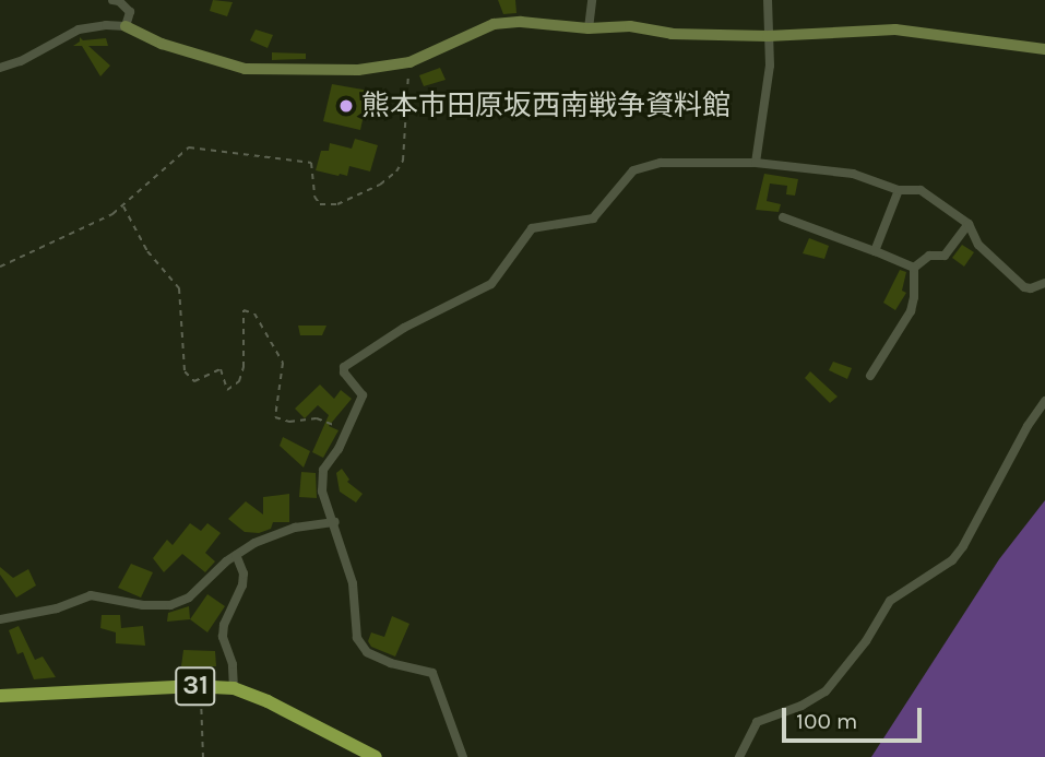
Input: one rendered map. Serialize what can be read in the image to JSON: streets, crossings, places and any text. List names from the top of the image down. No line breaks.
{"streets":{"main road":["31"]},"places":["熊本市田原坂西南戦争資料館"],"scale_bar":"100 m"}
